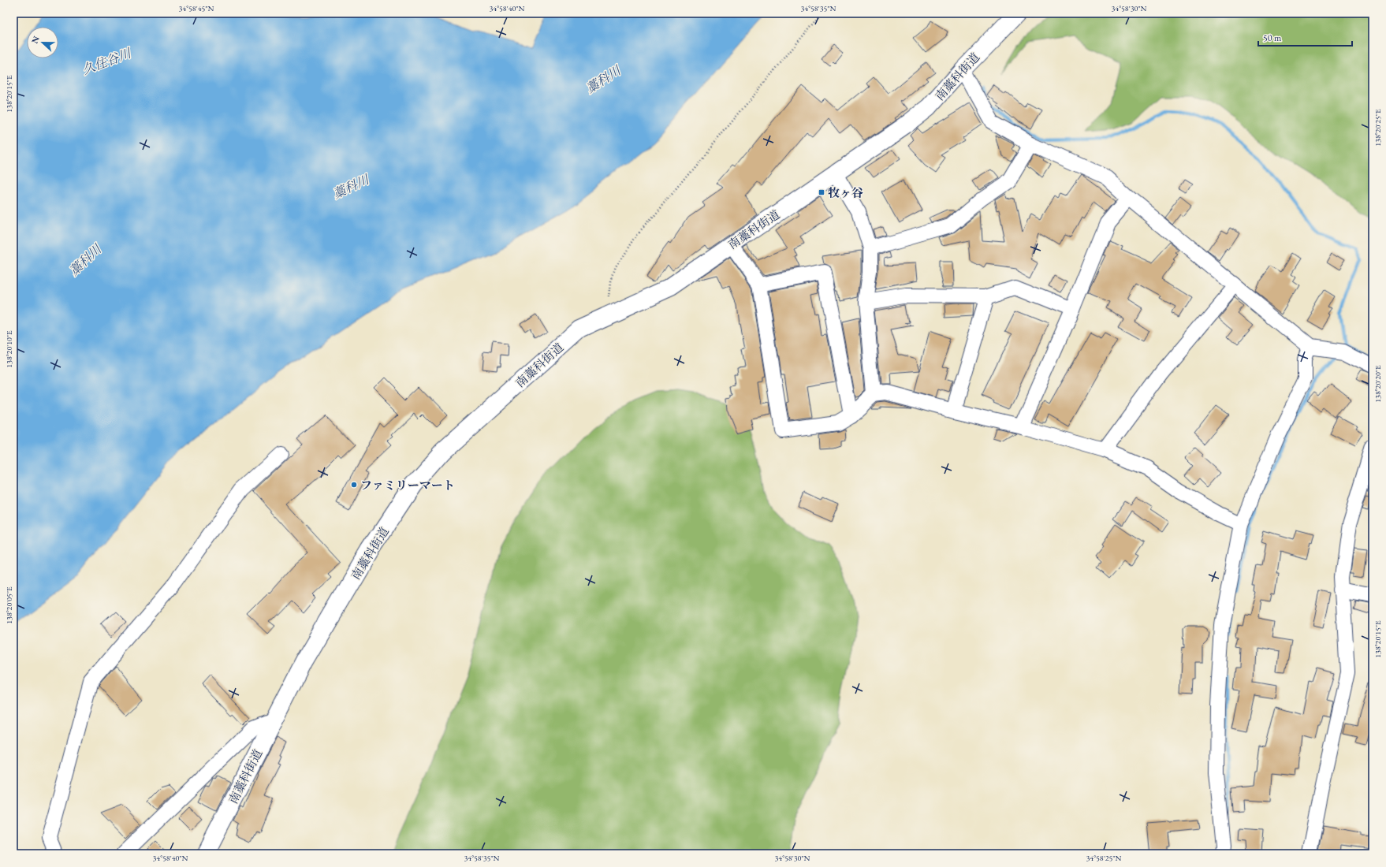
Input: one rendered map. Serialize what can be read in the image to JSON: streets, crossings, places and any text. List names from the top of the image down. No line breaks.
{"streets":{"main road":["南藁科街道"]},"water":["久住谷川","藁科川"],"places":{"transit":["牧ヶ谷"],"other":["ファミリーマート"]},"scale_bar":"50 m","north":"left","coordinates":["34°58'45\"N","34°58'40\"N","34°58'35\"N","34°58'30\"N","138°20'15\"E","138°20'25\"E","138°20'10\"E","138°20'20\"E","138°20'05\"E","34°58'25\"N"]}
